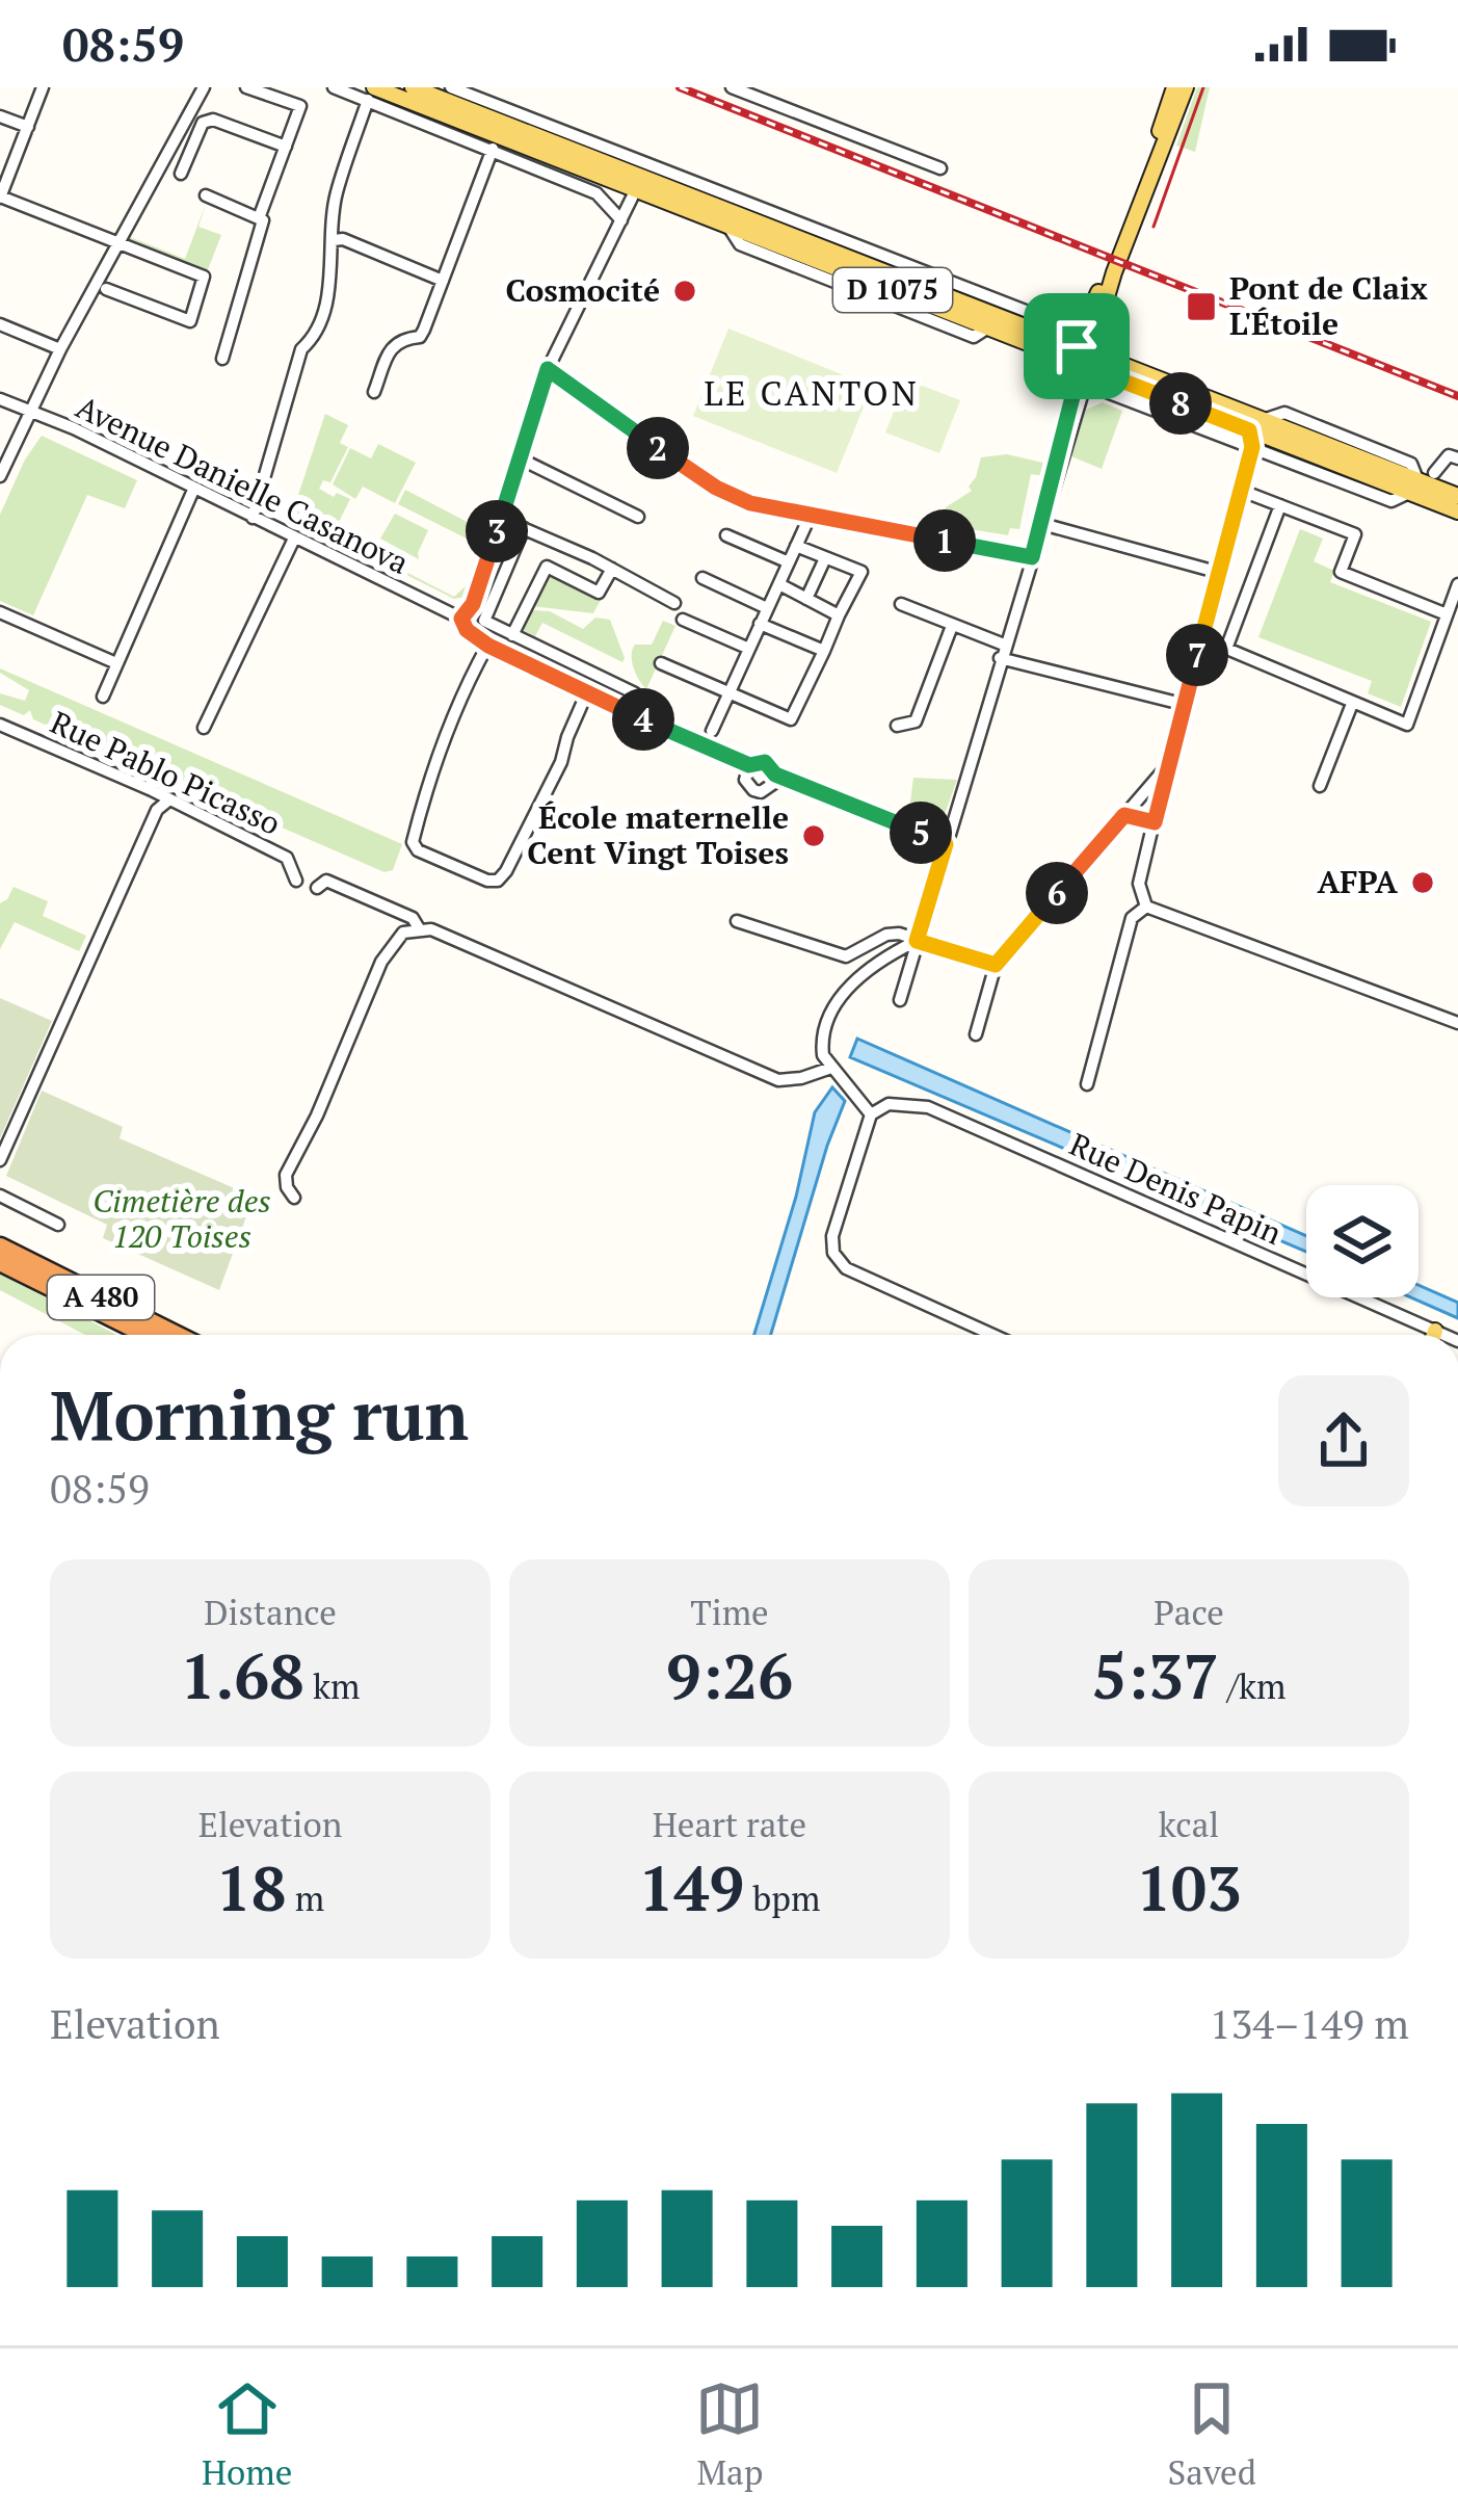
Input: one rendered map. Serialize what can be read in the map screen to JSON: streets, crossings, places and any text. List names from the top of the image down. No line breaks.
{"streets":{"highway":["A 480"],"main road":["D 1075"],"street":["Avenue Danielle Casanova","Rue Pablo Picasso","Rue Denis Papin"]},"districts":["LE CANTON"],"parks":["Cimetière des 120 Toises"],"places":{"other":["Cosmocité","École maternelle Cent Vingt Toises","AFPA"],"transit":["Pont de Claix L'Étoile"]},"page":{"status":"08:59","pins":["8","2","3","1","7","4","5","6"],"heading":["Morning run","08:59"],"stats":[["Distance","1.68 km"],["Time","9:26"],["Pace","5:37 /km"],["Elevation","18 m"],["Heart rate","149 bpm"],["kcal","103"]],"chart":["Elevation","134–149 m"],"tabs":["Home","Map","Saved"]}}
